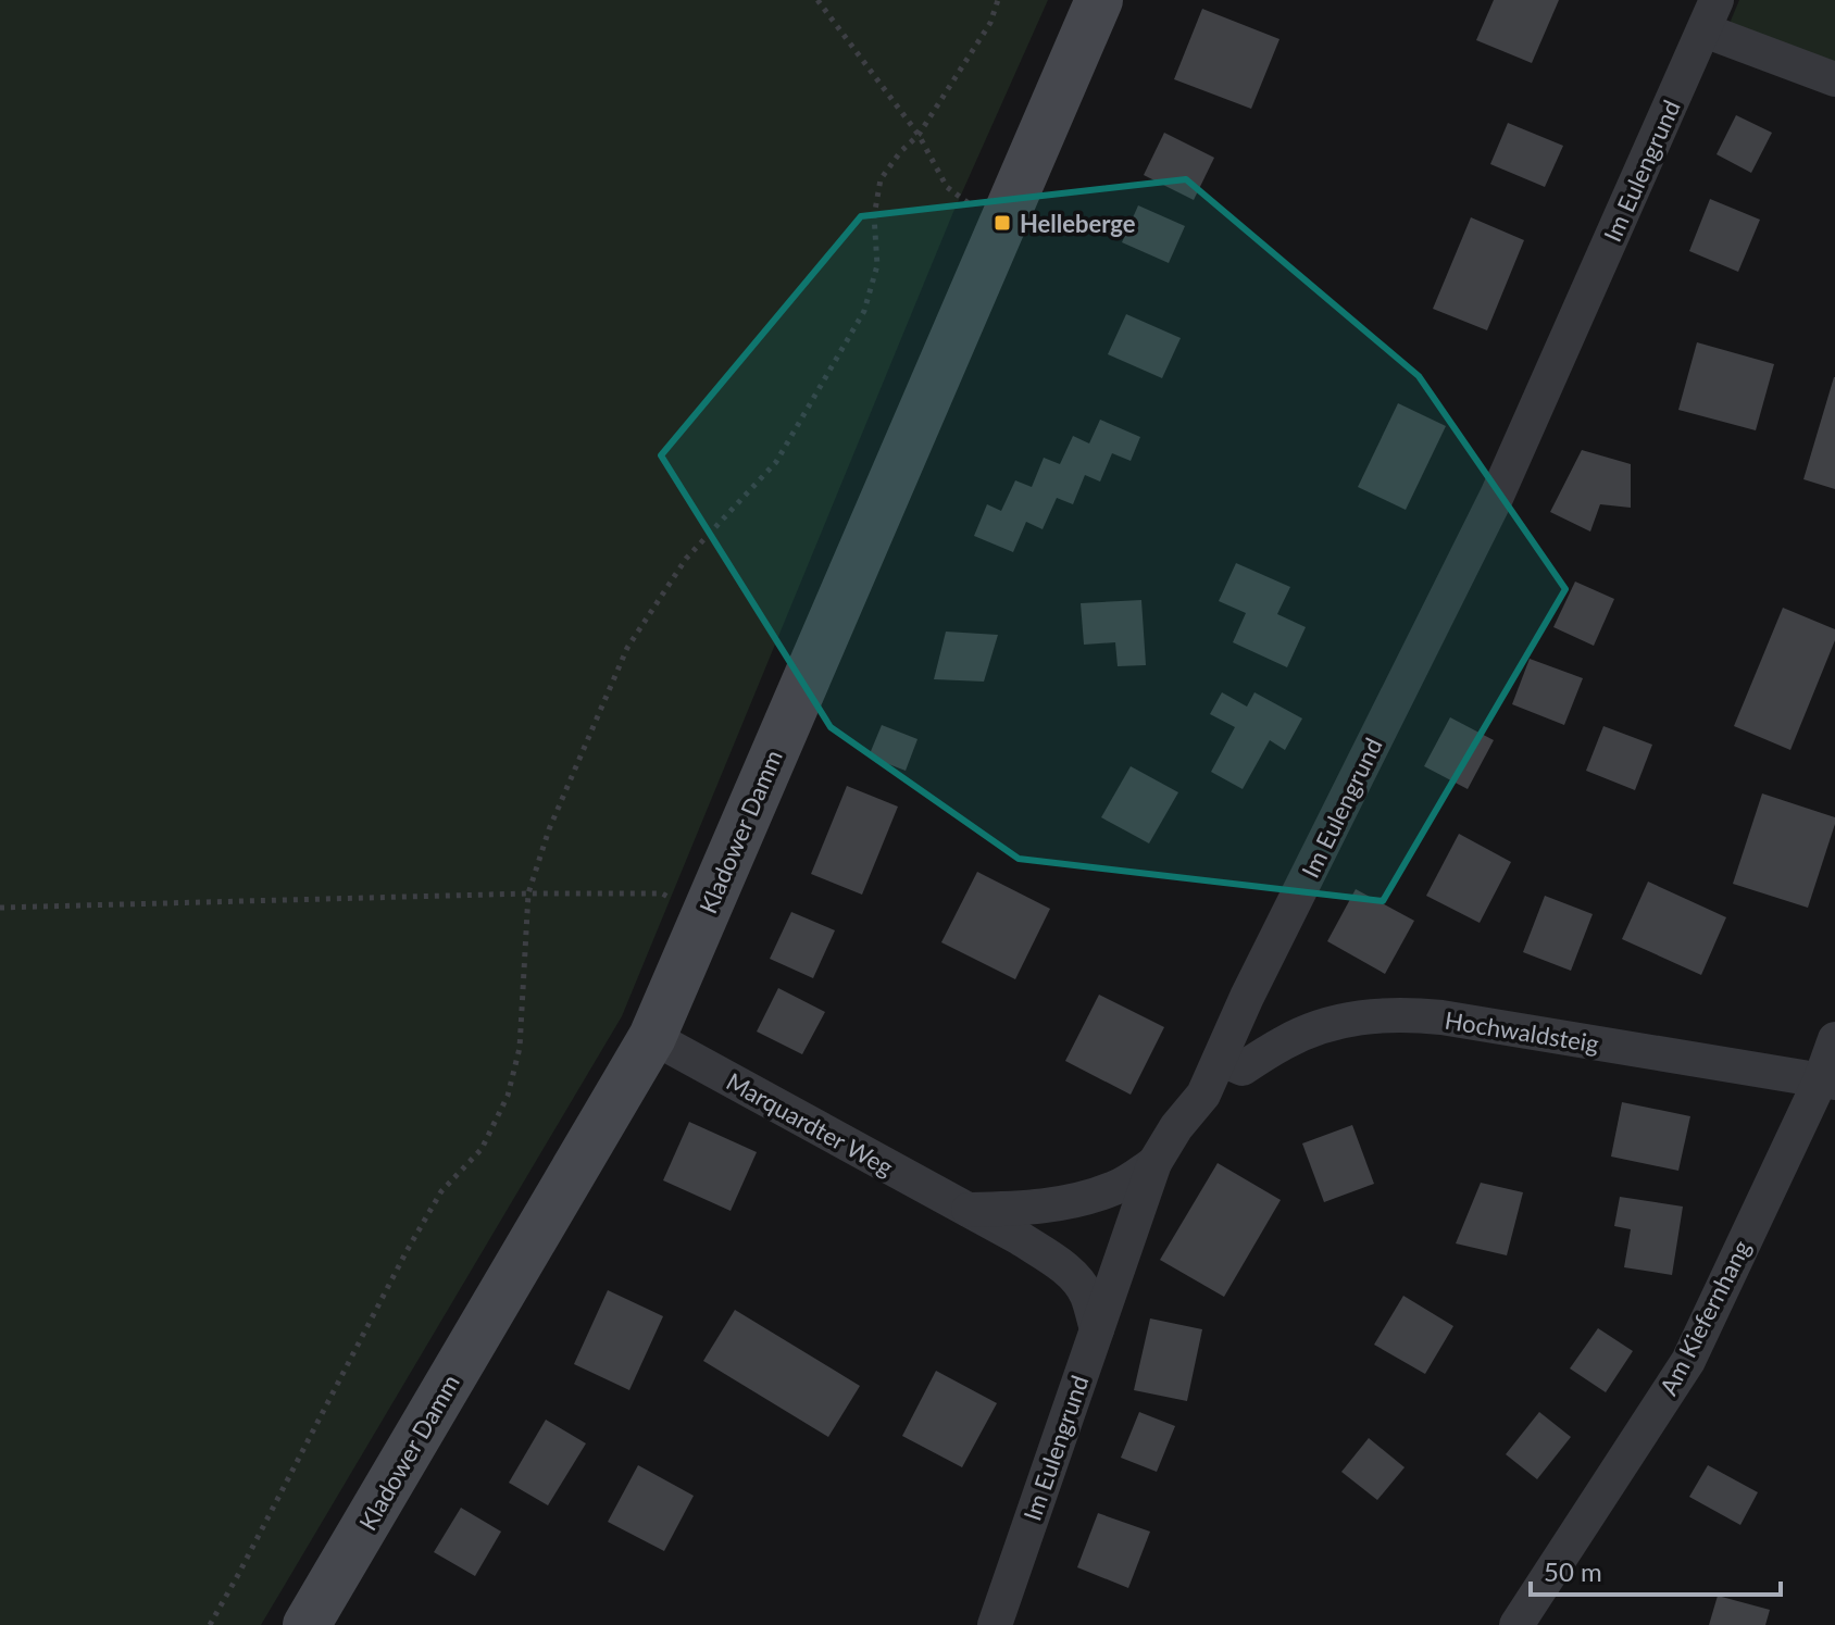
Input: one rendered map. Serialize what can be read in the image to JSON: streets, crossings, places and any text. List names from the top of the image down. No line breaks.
{"streets":{"main road":["Kladower Damm"],"street":["Im Eulengrund","Hochwaldsteig","Marquardter Weg","Am Kiefernhang"]},"crossings":[["Im Eulengrund","Hochwaldsteig"],["Im Eulengrund","Marquardter Weg"],["Kladower Damm","Marquardter Weg"],["Hochwaldsteig","Am Kiefernhang"]],"places":{"transit":["Helleberge"]},"scale_bar":"50 m"}
